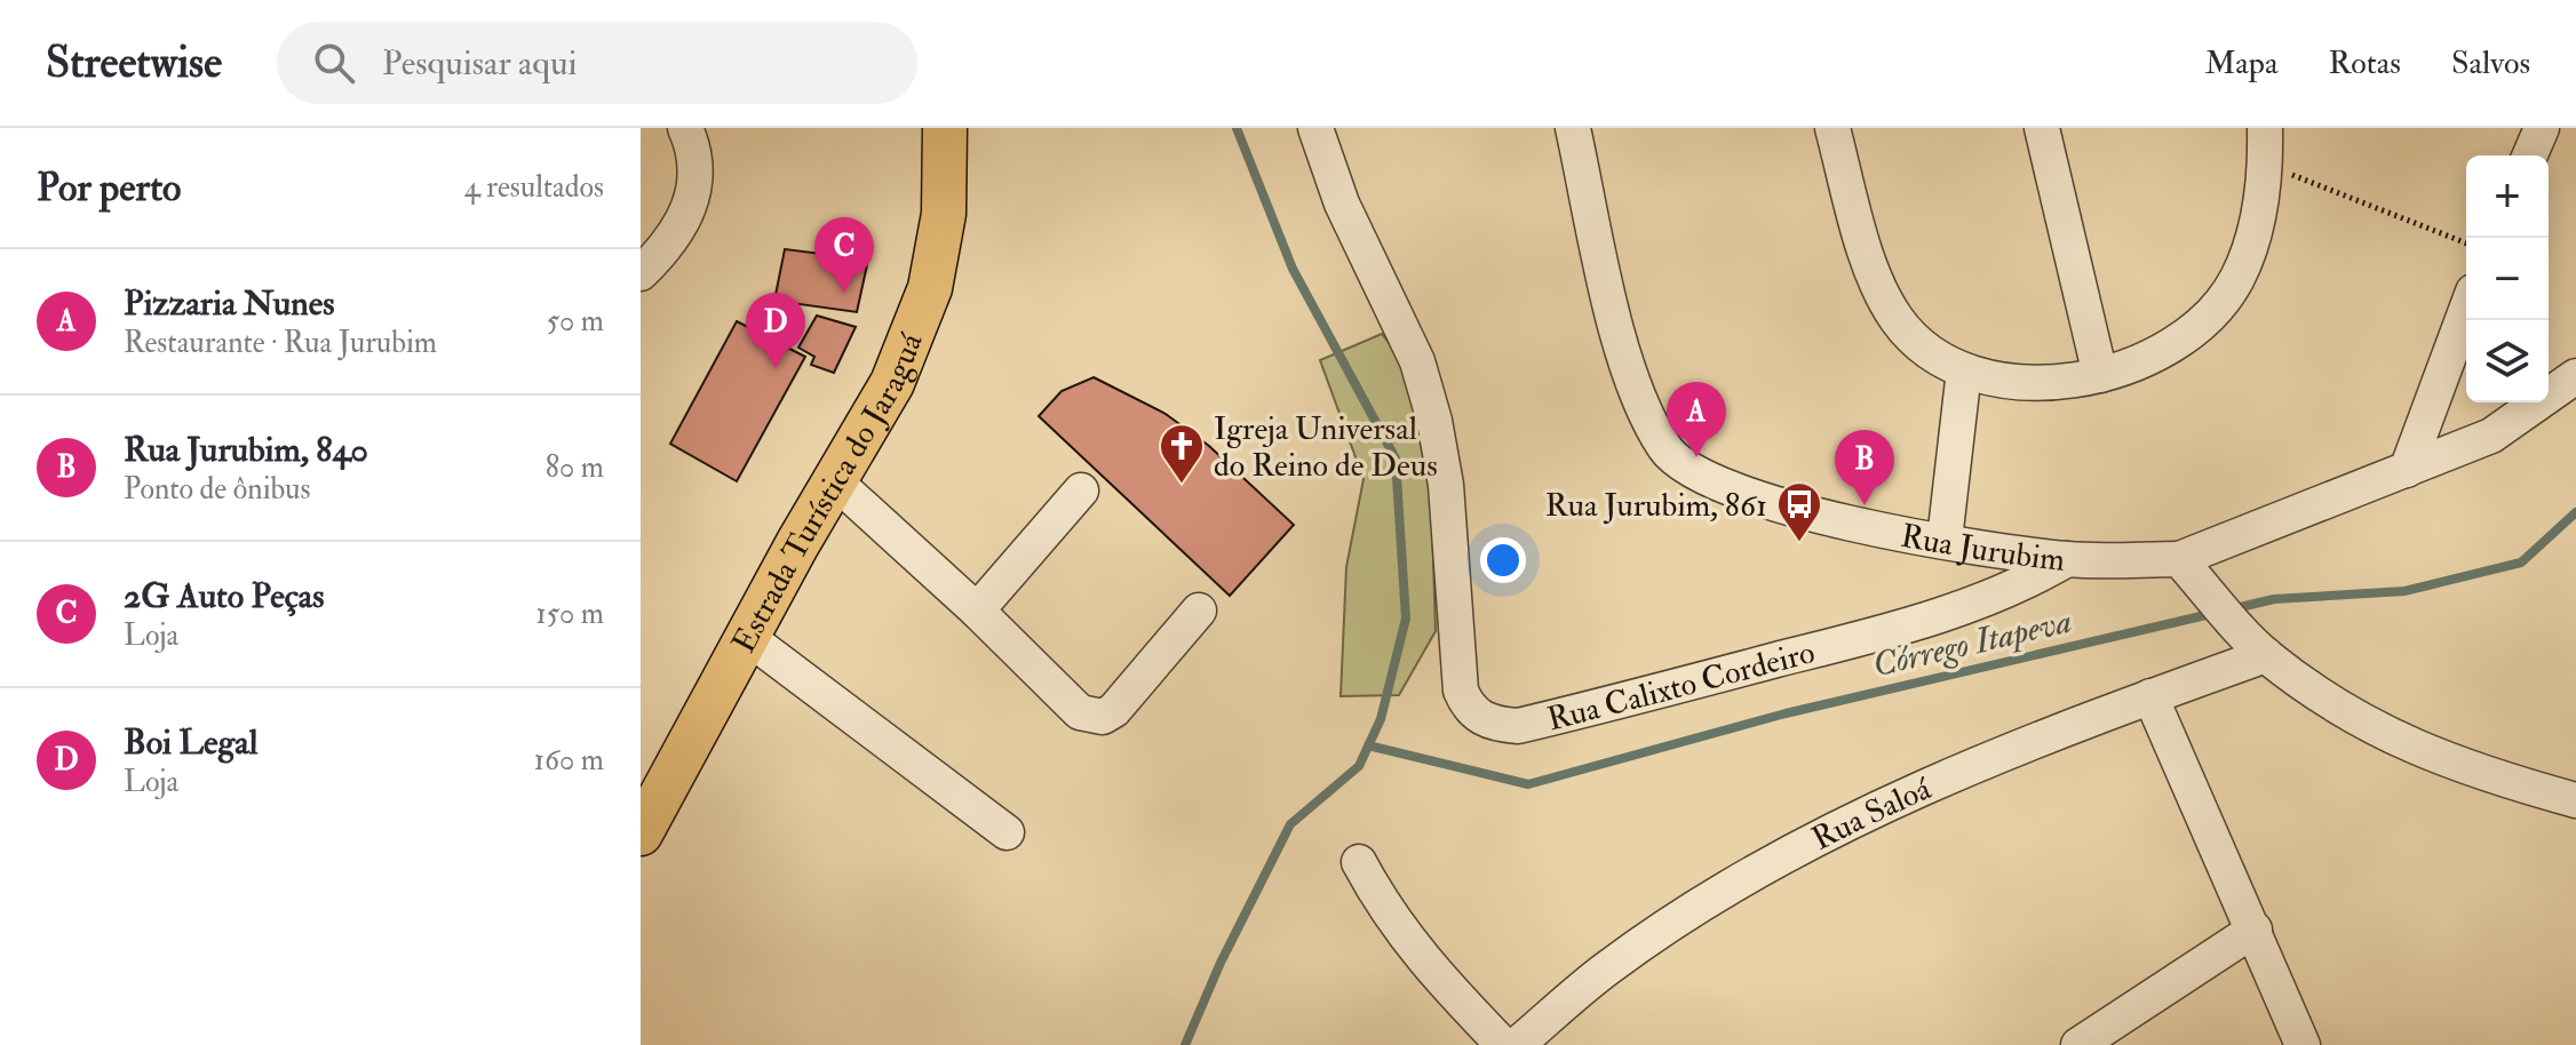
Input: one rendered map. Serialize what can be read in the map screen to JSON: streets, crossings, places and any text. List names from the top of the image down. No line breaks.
{"streets":{"main road":["Estrada Turística do Jaraguá"],"street":["Rua Jurubim","Rua Calixto Cordeiro","Rua Saloá"]},"crossings":[["Rua Jurubim","Rua Calixto Cordeiro"]],"water":["Córrego Itapeva"],"places":{"church":["Igreja Universal do Reino de Deus"],"bus stop":["Rua Jurubim, 861"]},"page":{"header":"Streetwise","search":"Pesquisar aqui","nav":["Mapa","Rotas","Salvos"],"heading":["Por perto","4 resultados"],"map_buttons":["+","−"],"pins":["C","D","A","B"],"list":[{"mark":"A","name":"Pizzaria Nunes","note":"Restaurante · Rua Jurubim","value":"50 m"},{"mark":"B","name":"Rua Jurubim, 840","note":"Ponto de ônibus","value":"80 m"},{"mark":"C","name":"2G Auto Peças","note":"Loja","value":"150 m"},{"mark":"D","name":"Boi Legal","note":"Loja","value":"160 m"}]}}
